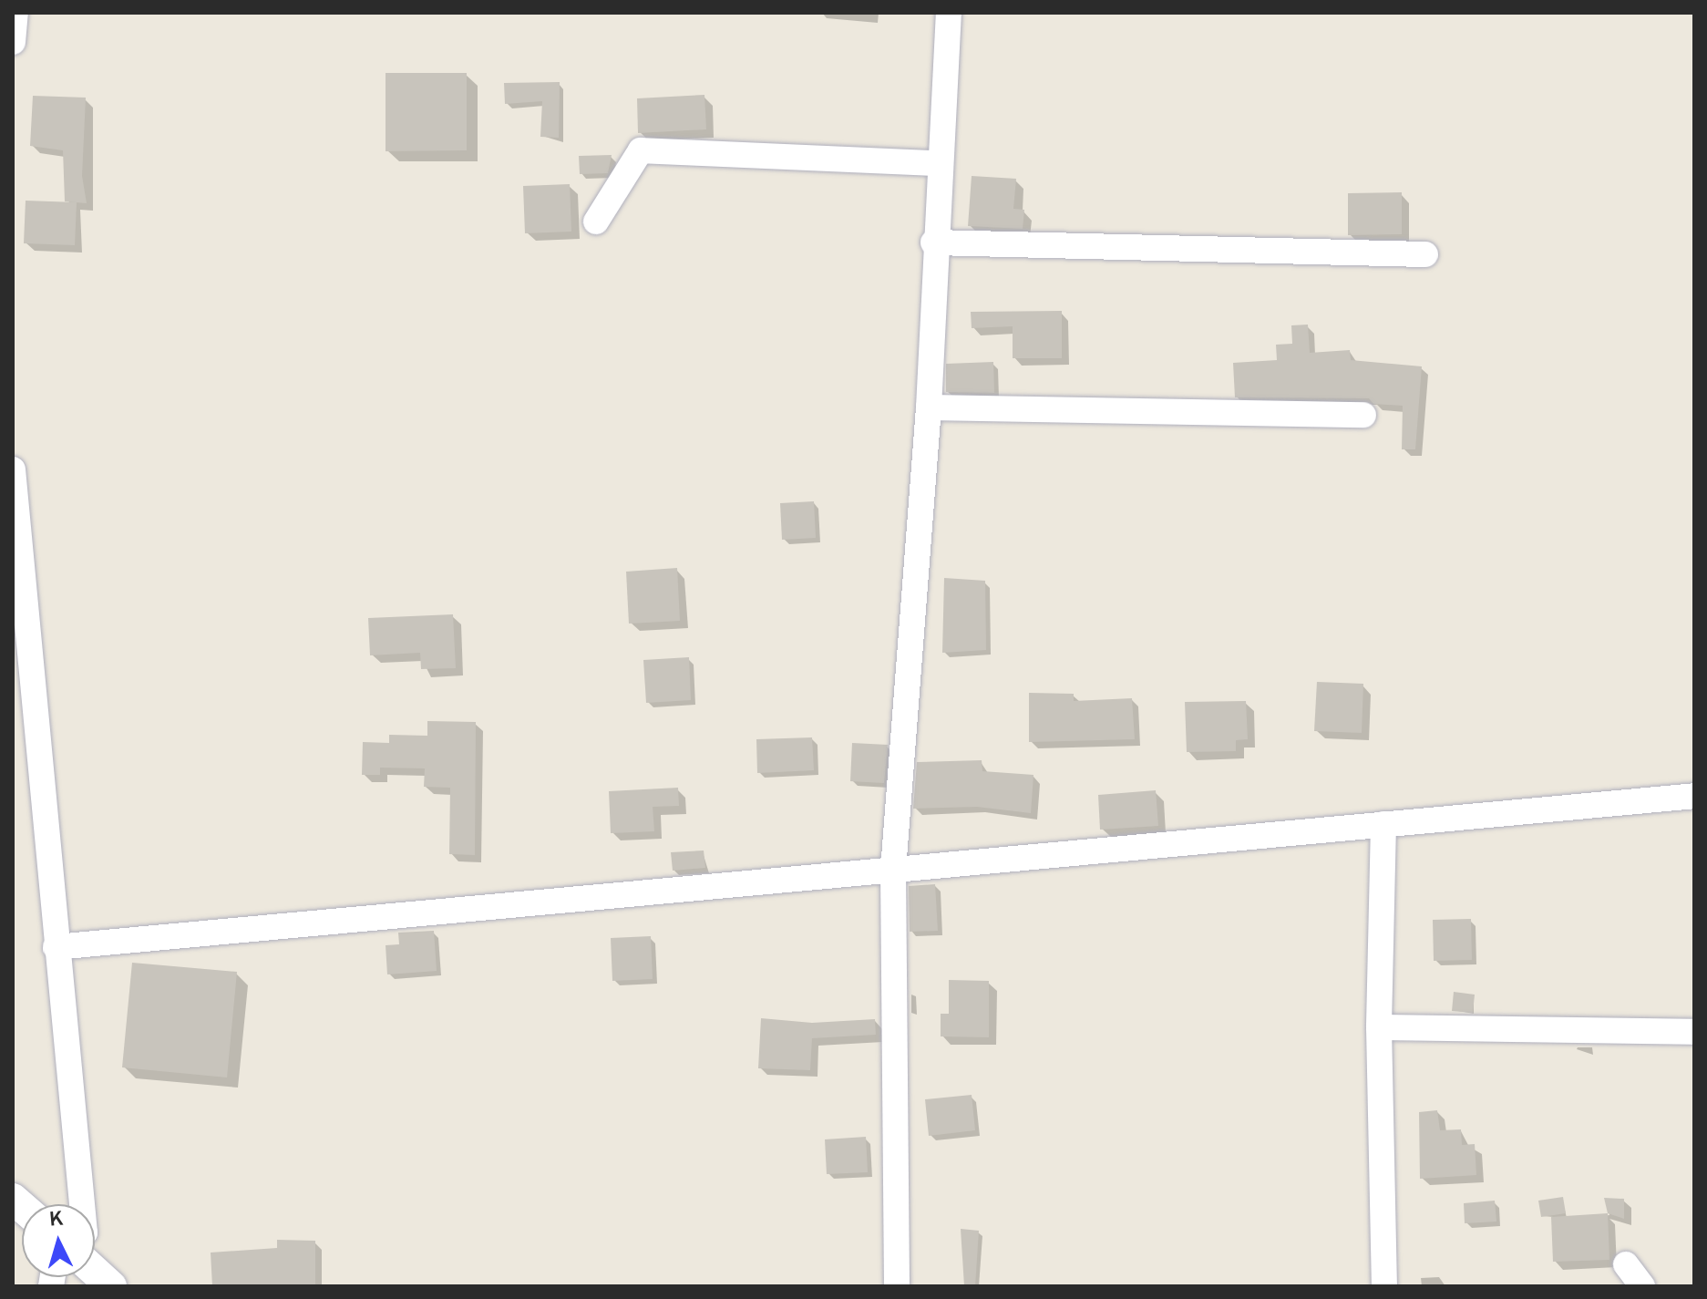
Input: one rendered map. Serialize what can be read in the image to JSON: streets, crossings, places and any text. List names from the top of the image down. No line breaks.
{"north":"top"}
